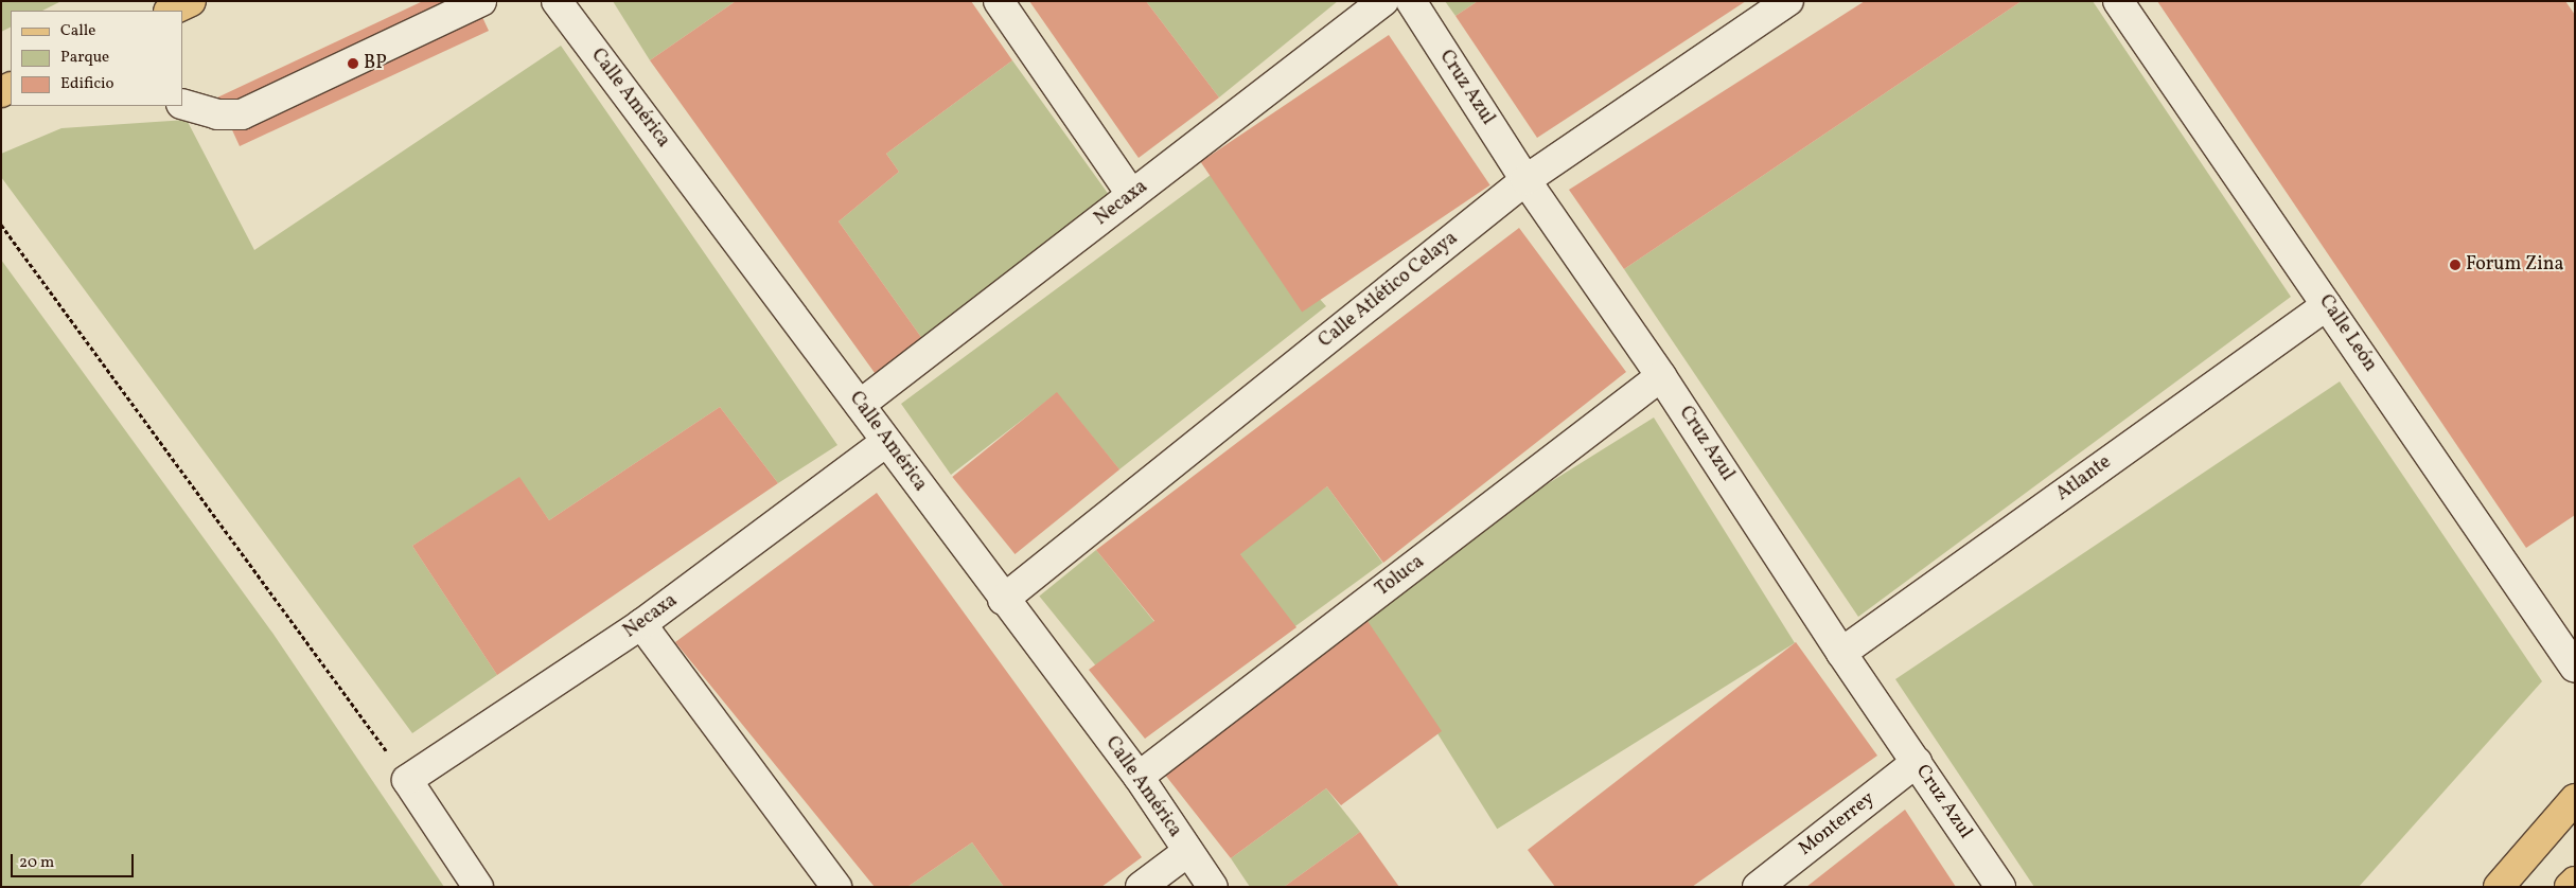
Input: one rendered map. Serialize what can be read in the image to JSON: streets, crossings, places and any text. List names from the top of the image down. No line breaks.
{"streets":{"street":["Cruz Azul","Calle América","Necaxa","Calle Atlético Celaya","Calle León","Atlante","Toluca","Monterrey"]},"crossings":[["Cruz Azul","Calle Atlético Celaya"],["Cruz Azul","Atlante"],["Cruz Azul","Toluca"],["Cruz Azul","Monterrey"],["Calle América","Necaxa"],["Calle América","Calle Atlético Celaya"],["Calle América","Toluca"],["Calle León","Atlante"]],"places":["BP","Forum Zina"],"legend":["Calle","Parque","Edificio"],"scale_bar":"20 m"}
